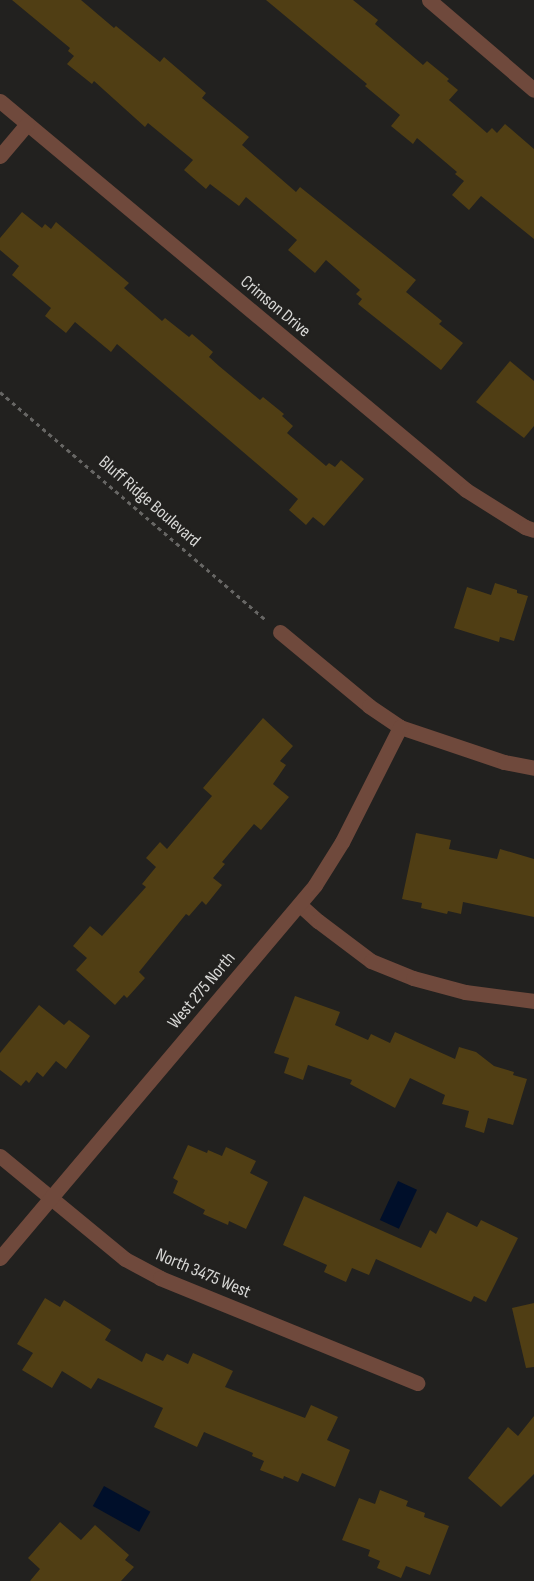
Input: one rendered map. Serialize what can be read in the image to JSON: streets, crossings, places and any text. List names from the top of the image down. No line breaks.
{"streets":{"street":["Crimson Drive","West 275 North","North 3475 West"],"path":["Bluff Ridge Boulevard"]},"crossings":[["West 275 North","North 3475 West"]]}
